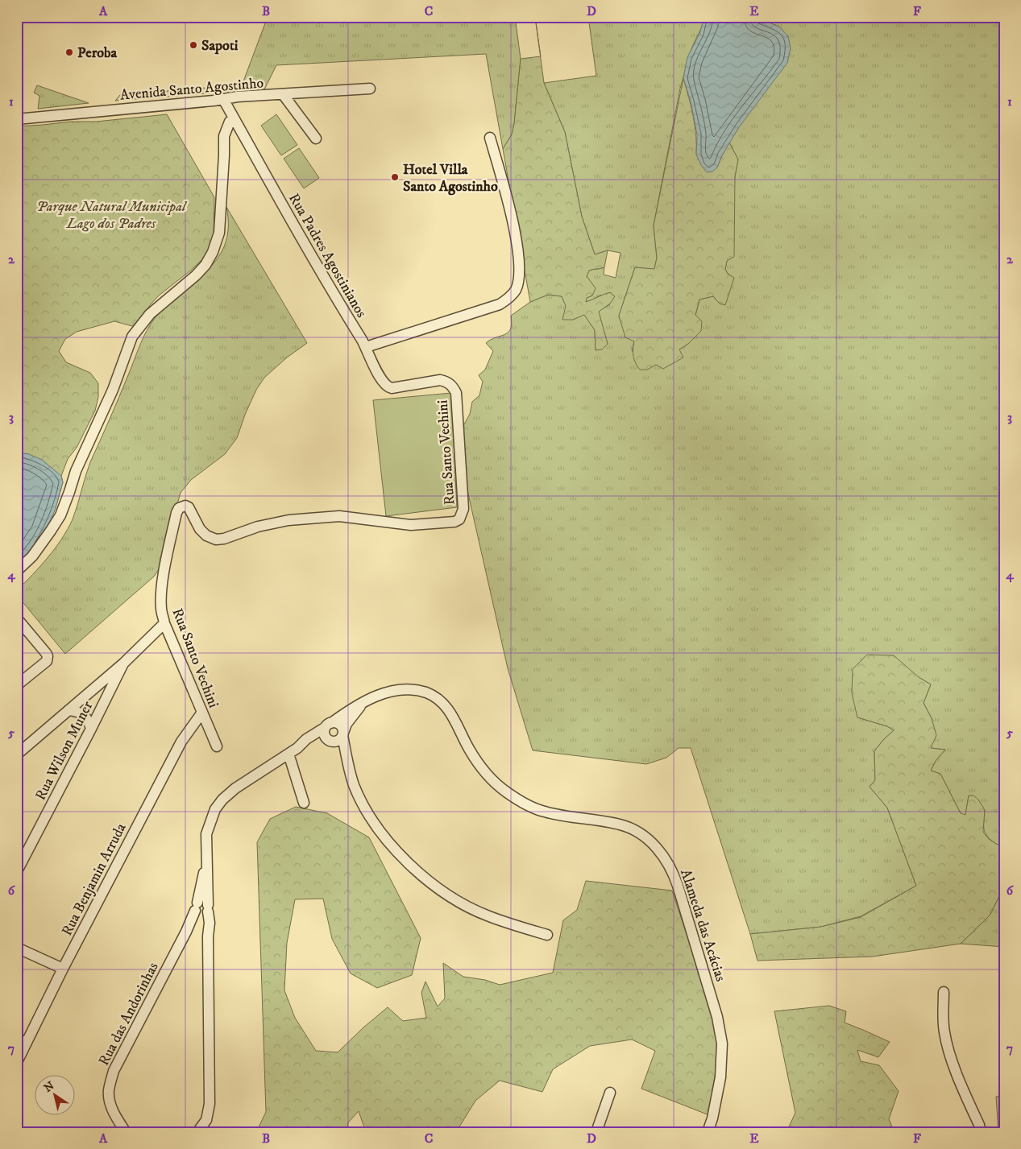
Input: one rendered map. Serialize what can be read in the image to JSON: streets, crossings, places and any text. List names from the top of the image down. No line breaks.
{"streets":{"street":["Avenida Santo Agostinho","Rua Padres Agostinianos","Rua Santo Vechini","Rua Wilson Muner","Rua Benjamin Arruda","Alameda das Acácias","Rua das Andorinhas"]},"crossings":[["Avenida Santo Agostinho","Rua Padres Agostinianos"],["Rua Padres Agostinianos","Rua Santo Vechini"],["Rua Santo Vechini","Rua Benjamin Arruda"],["Alameda das Acácias","Rua das Andorinhas"]],"parks":["Parque Natural Municipal Lago dos Padres"],"places":["Sapoti","Peroba","Hotel Villa Santo Agostinho"],"north":"top left","grid":{"columns":["A","B","C","D","E","F"],"rows":["1","2","3","4","5","6","7"]}}
